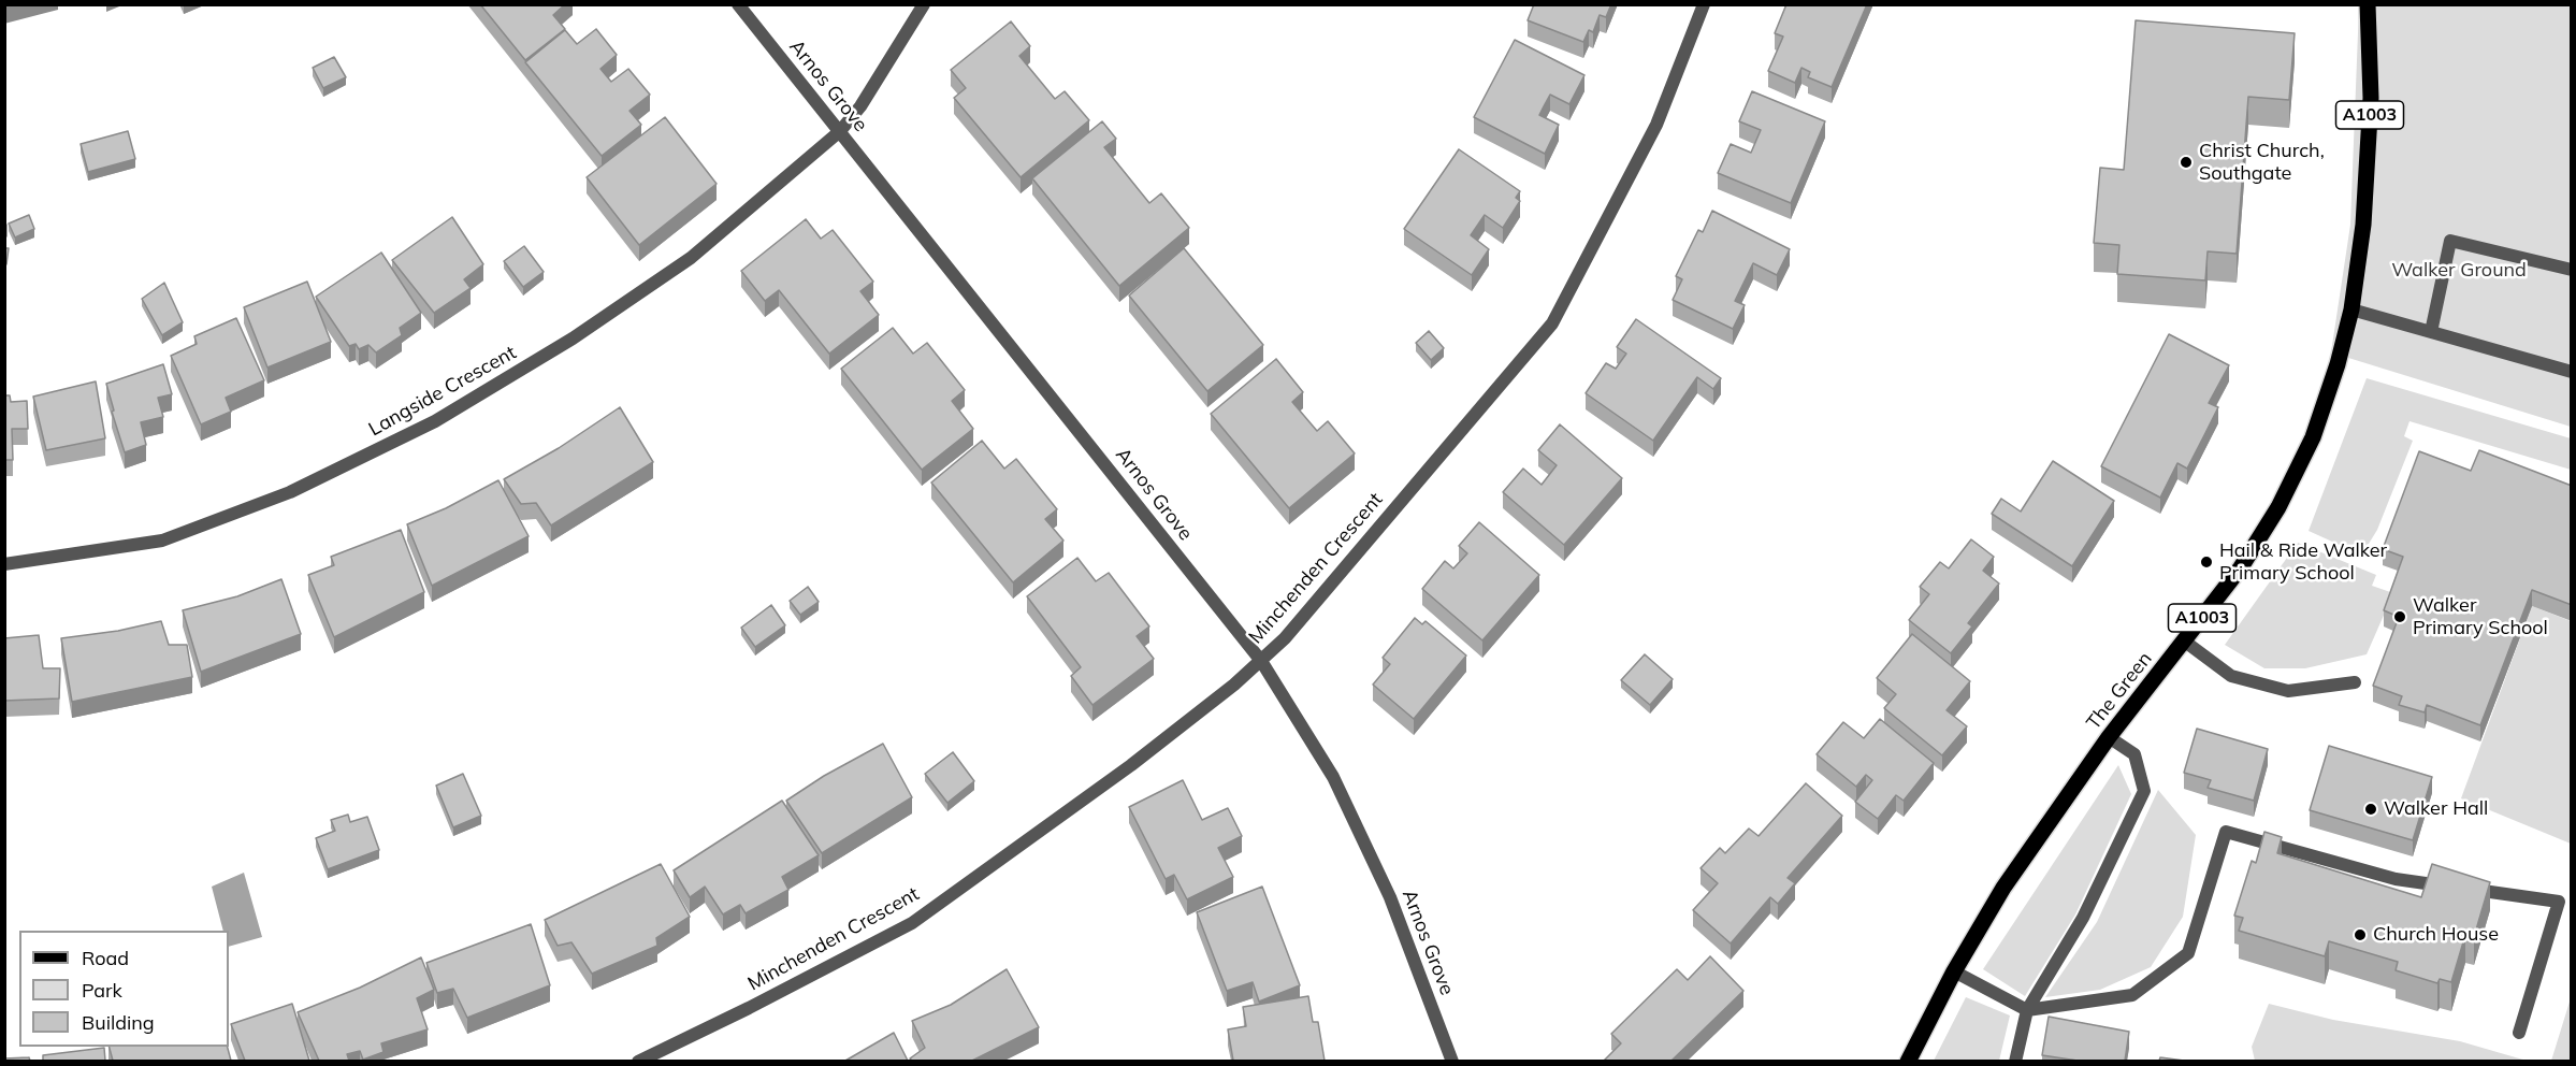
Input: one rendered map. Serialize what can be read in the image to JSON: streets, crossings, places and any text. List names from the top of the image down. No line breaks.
{"streets":{"main road":["A1003","The Green"],"street":["Arnos Grove","Langside Crescent","Minchenden Crescent"]},"crossings":[["Arnos Grove","Langside Crescent"],["Arnos Grove","Minchenden Crescent"]],"parks":["Walker Ground"],"places":["Christ Church, Southgate","Hail & Ride Walker Primary School","Walker Primary School","Walker Hall","Church House"],"legend":["Road","Park","Building"]}
